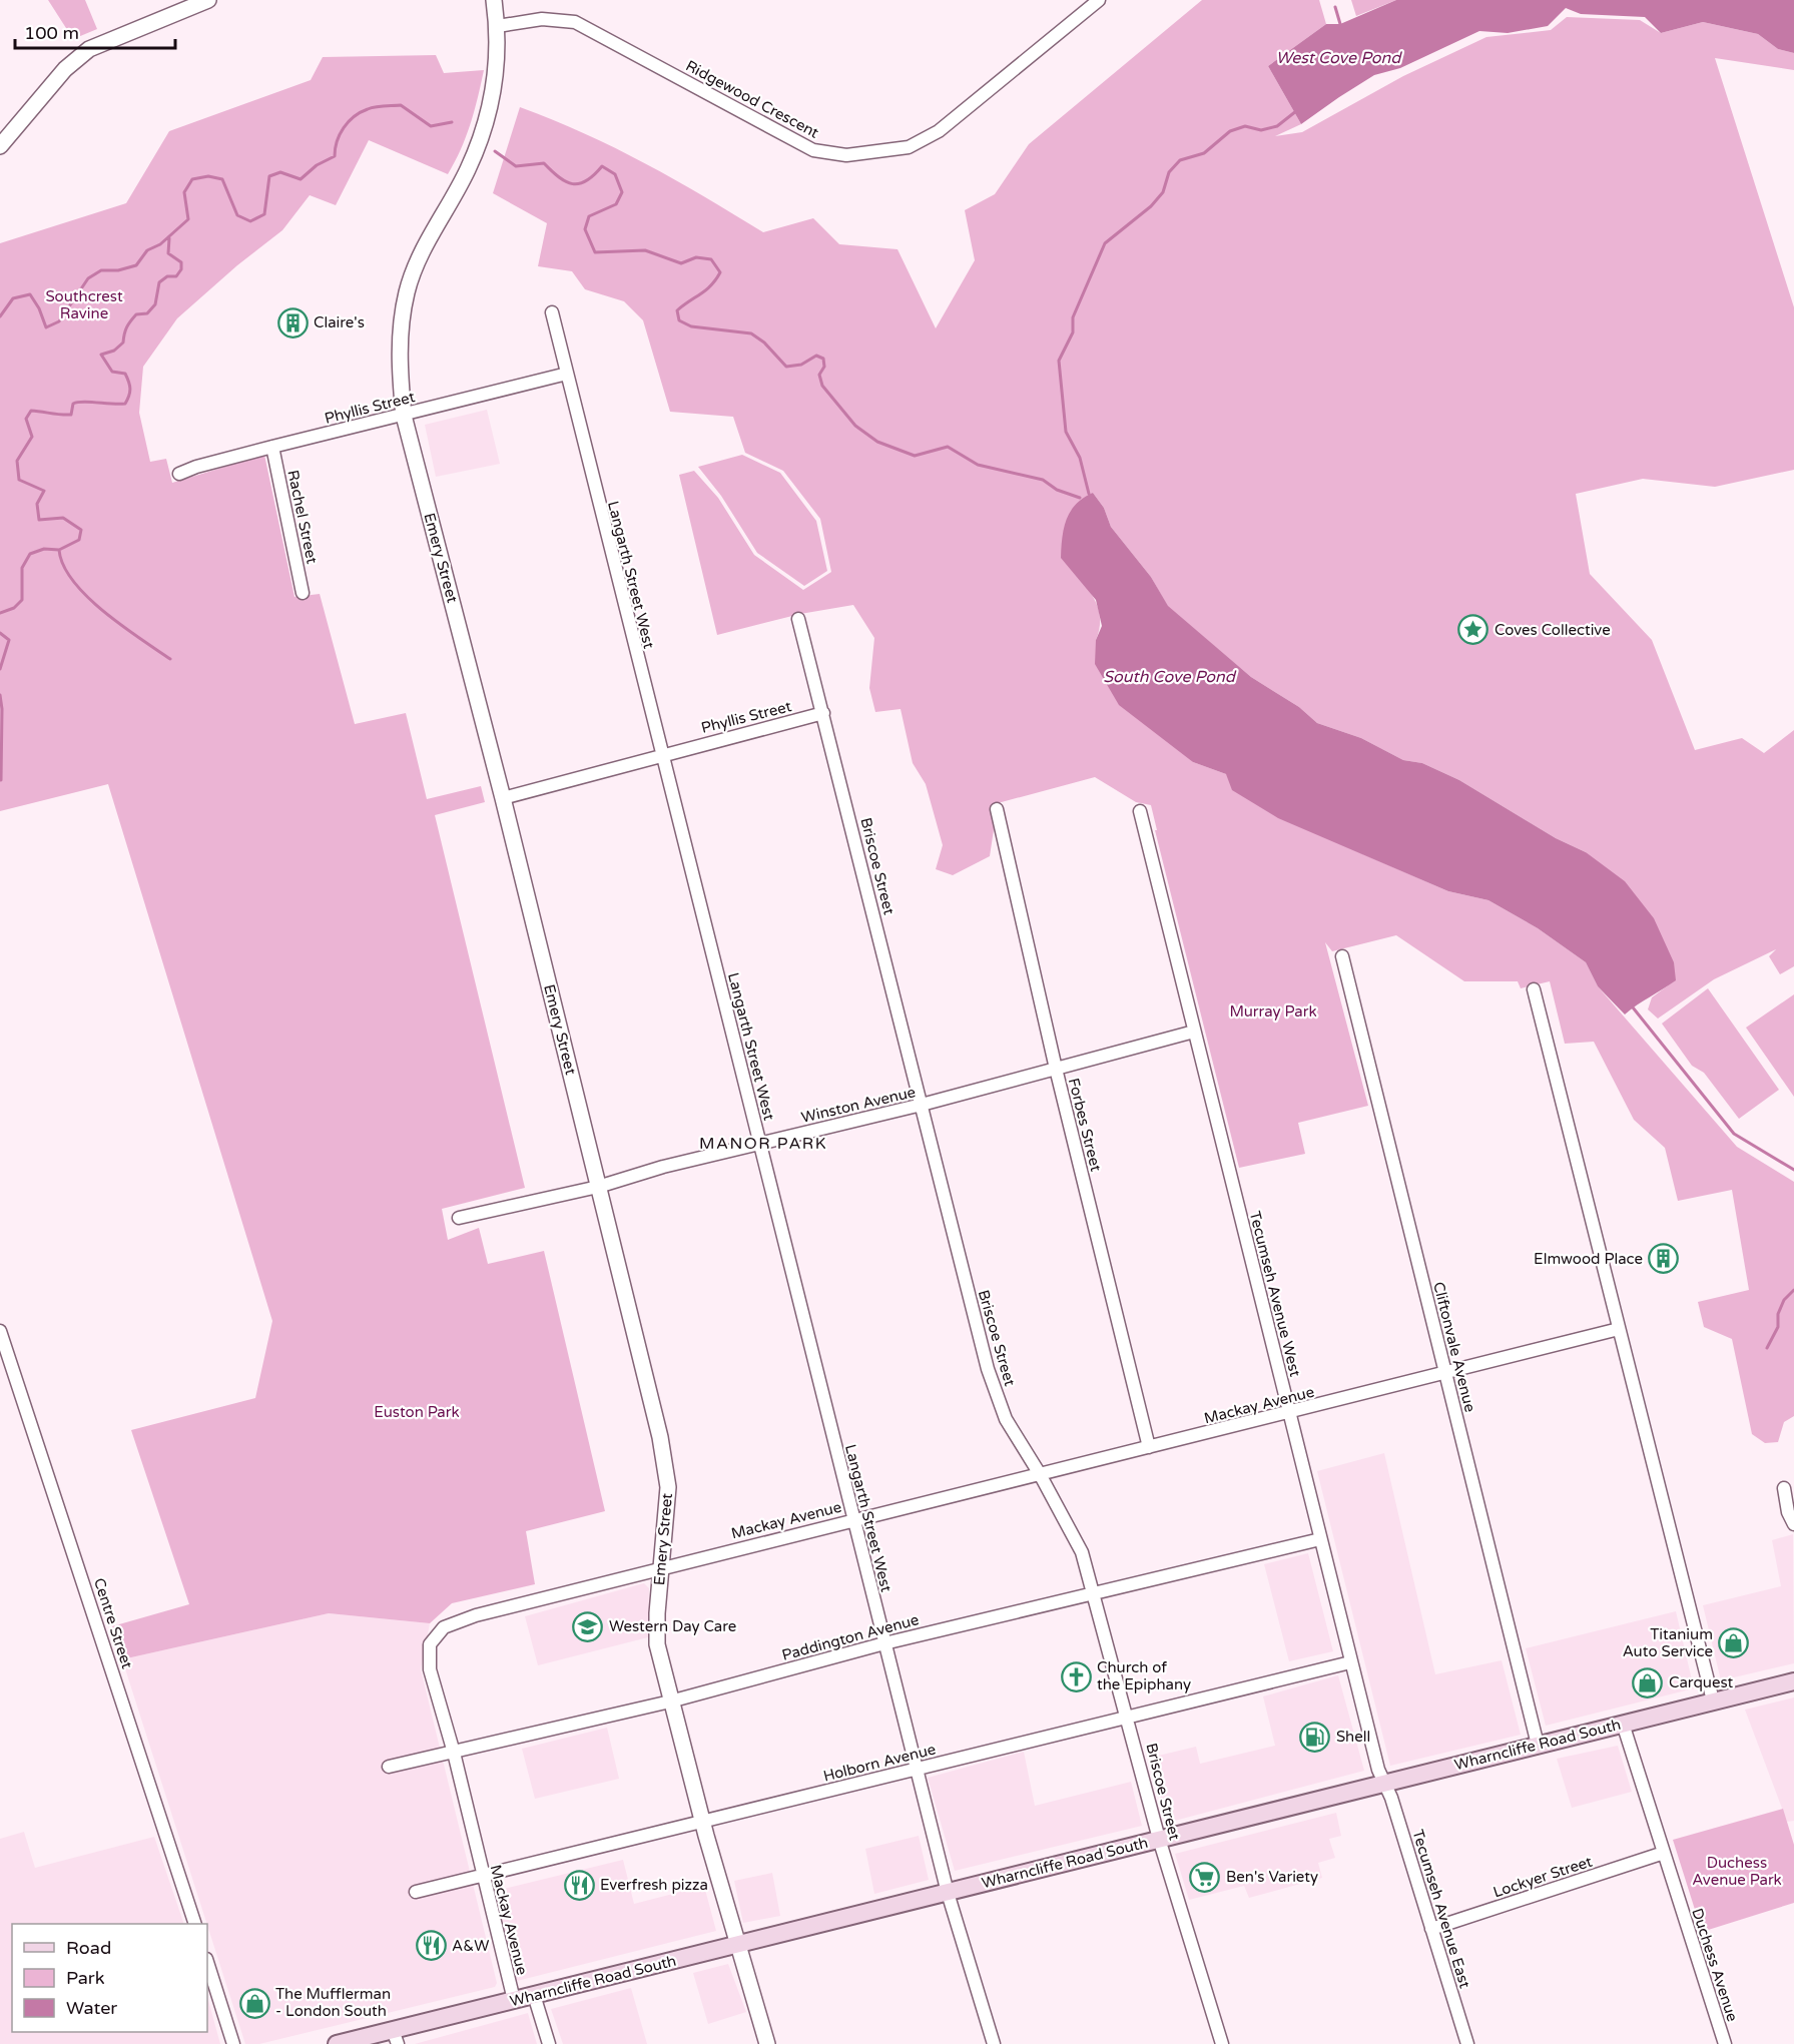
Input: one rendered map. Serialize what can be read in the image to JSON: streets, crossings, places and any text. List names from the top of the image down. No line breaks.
{"streets":{"main road":["Wharncliffe Road South"],"street":["Ridgewood Crescent","Phyllis Street","Rachel Street","Emery Street","Langarth Street West","Briscoe Street","Winston Avenue","Forbes Street","Tecumseh Avenue West","Cliftonvale Avenue","Mackay Avenue","Centre Street","Paddington Avenue","Holborn Avenue","Lockyer Street","Tecumseh Avenue East","Duchess Avenue"]},"crossings":[["Ridgewood Crescent","Emery Street"],["Phyllis Street","Rachel Street"],["Phyllis Street","Emery Street"],["Phyllis Street","Langarth Street West"],["Phyllis Street","Briscoe Street"],["Emery Street","Winston Avenue"],["Emery Street","Mackay Avenue"],["Emery Street","Paddington Avenue"],["Emery Street","Wharncliffe Road South"],["Emery Street","Holborn Avenue"],["Langarth Street West","Winston Avenue"],["Langarth Street West","Mackay Avenue"],["Langarth Street West","Paddington Avenue"],["Langarth Street West","Wharncliffe Road South"],["Langarth Street West","Holborn Avenue"],["Briscoe Street","Winston Avenue"],["Briscoe Street","Mackay Avenue"],["Briscoe Street","Paddington Avenue"],["Briscoe Street","Wharncliffe Road South"],["Briscoe Street","Holborn Avenue"],["Winston Avenue","Forbes Street"],["Winston Avenue","Tecumseh Avenue West"],["Forbes Street","Mackay Avenue"],["Tecumseh Avenue West","Mackay Avenue"],["Tecumseh Avenue West","Paddington Avenue"],["Tecumseh Avenue West","Wharncliffe Road South"],["Tecumseh Avenue West","Holborn Avenue"],["Tecumseh Avenue West","Tecumseh Avenue East"],["Cliftonvale Avenue","Mackay Avenue"],["Cliftonvale Avenue","Wharncliffe Road South"],["Mackay Avenue","Paddington Avenue"],["Mackay Avenue","Wharncliffe Road South"],["Mackay Avenue","Holborn Avenue"],["Wharncliffe Road South","Tecumseh Avenue East"],["Wharncliffe Road South","Duchess Avenue"],["Lockyer Street","Tecumseh Avenue East"],["Lockyer Street","Duchess Avenue"]],"districts":["MANOR PARK"],"water":["West Cove Pond","South Cove Pond"],"parks":["Southcrest Ravine","Murray Park","Euston Park","Duchess Avenue Park"],"places":{"building":["Claire's","Elmwood Place"],"place":["Coves Collective"],"school or university":["Western Day Care"],"shop":["Titanium Auto Service","Carquest","The Mufflerman - London South"],"church":["Church of the Epiphany"],"fuel station":["Shell"],"supermarket":["Ben's Variety"],"restaurant":["Everfresh pizza","A&W"]},"legend":["Road","Park","Water"],"scale_bar":"100 m"}
